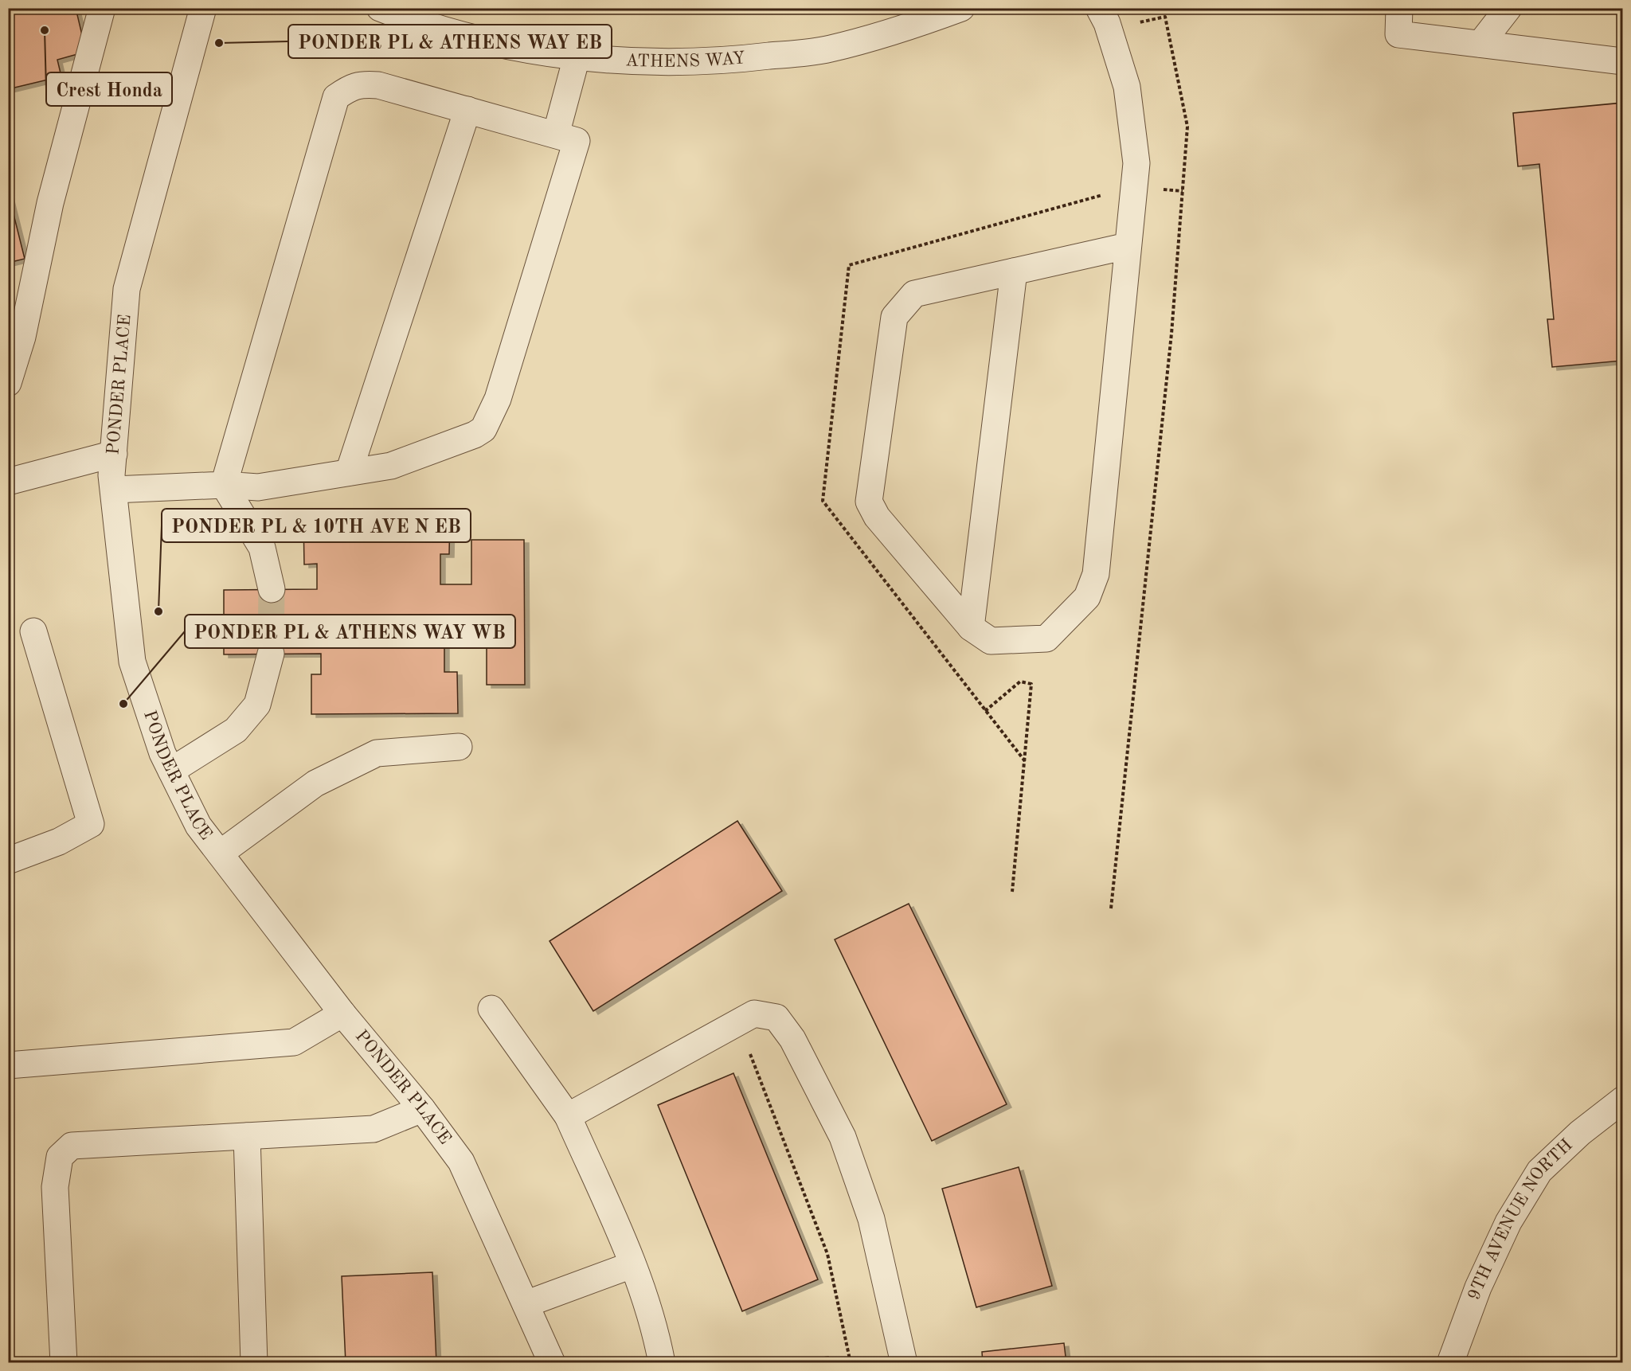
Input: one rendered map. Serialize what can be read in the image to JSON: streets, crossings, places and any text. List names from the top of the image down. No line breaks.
{"streets":{"street":["ATHENS WAY","PONDER PLACE","9TH AVENUE NORTH"]},"places":["Crest Honda","PONDER PL & ATHENS WAY EB","PONDER PL & 10TH AVE N EB","PONDER PL & ATHENS WAY WB"]}
